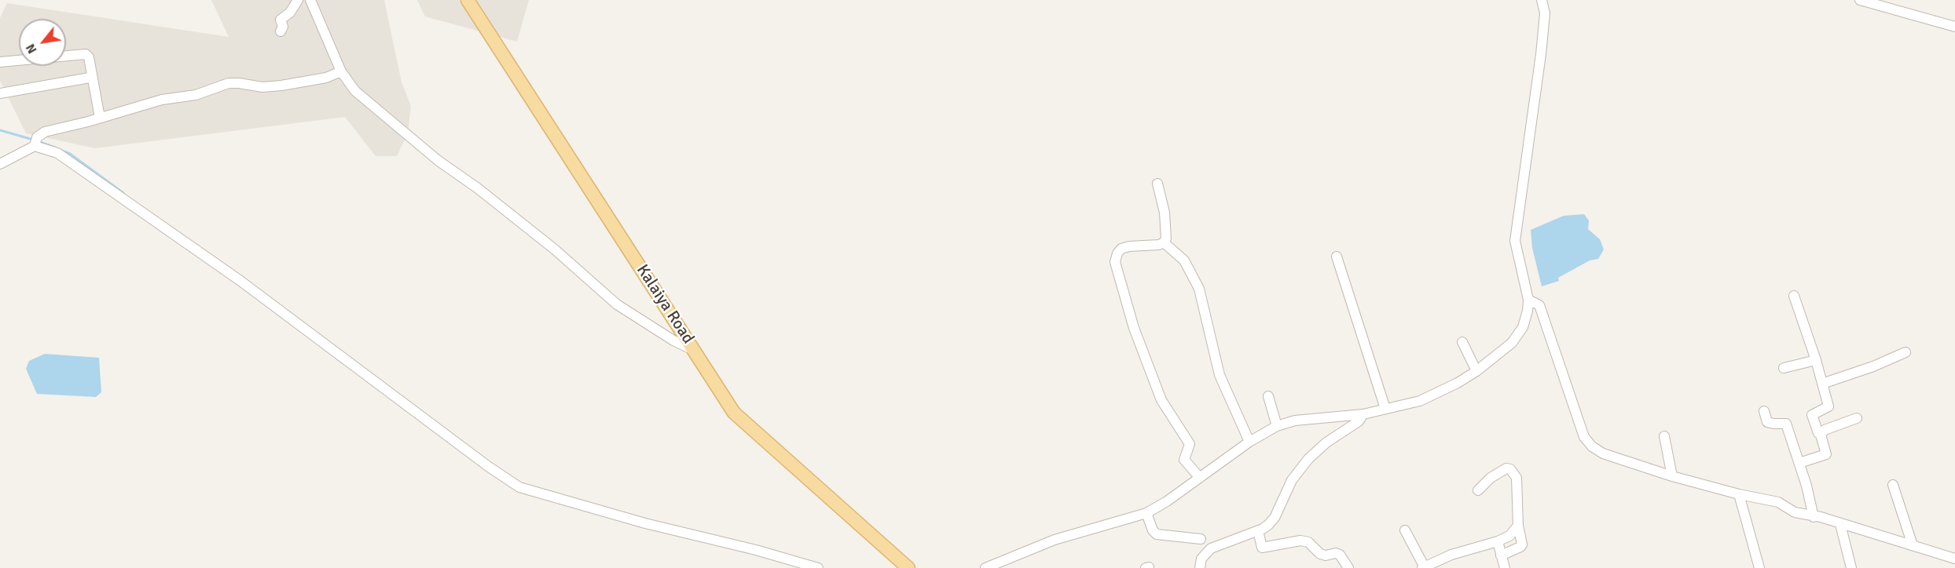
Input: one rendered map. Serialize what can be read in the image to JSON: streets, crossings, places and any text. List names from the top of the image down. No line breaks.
{"streets":{"main road":["Kalaiya Road"]},"north":"bottom left"}
